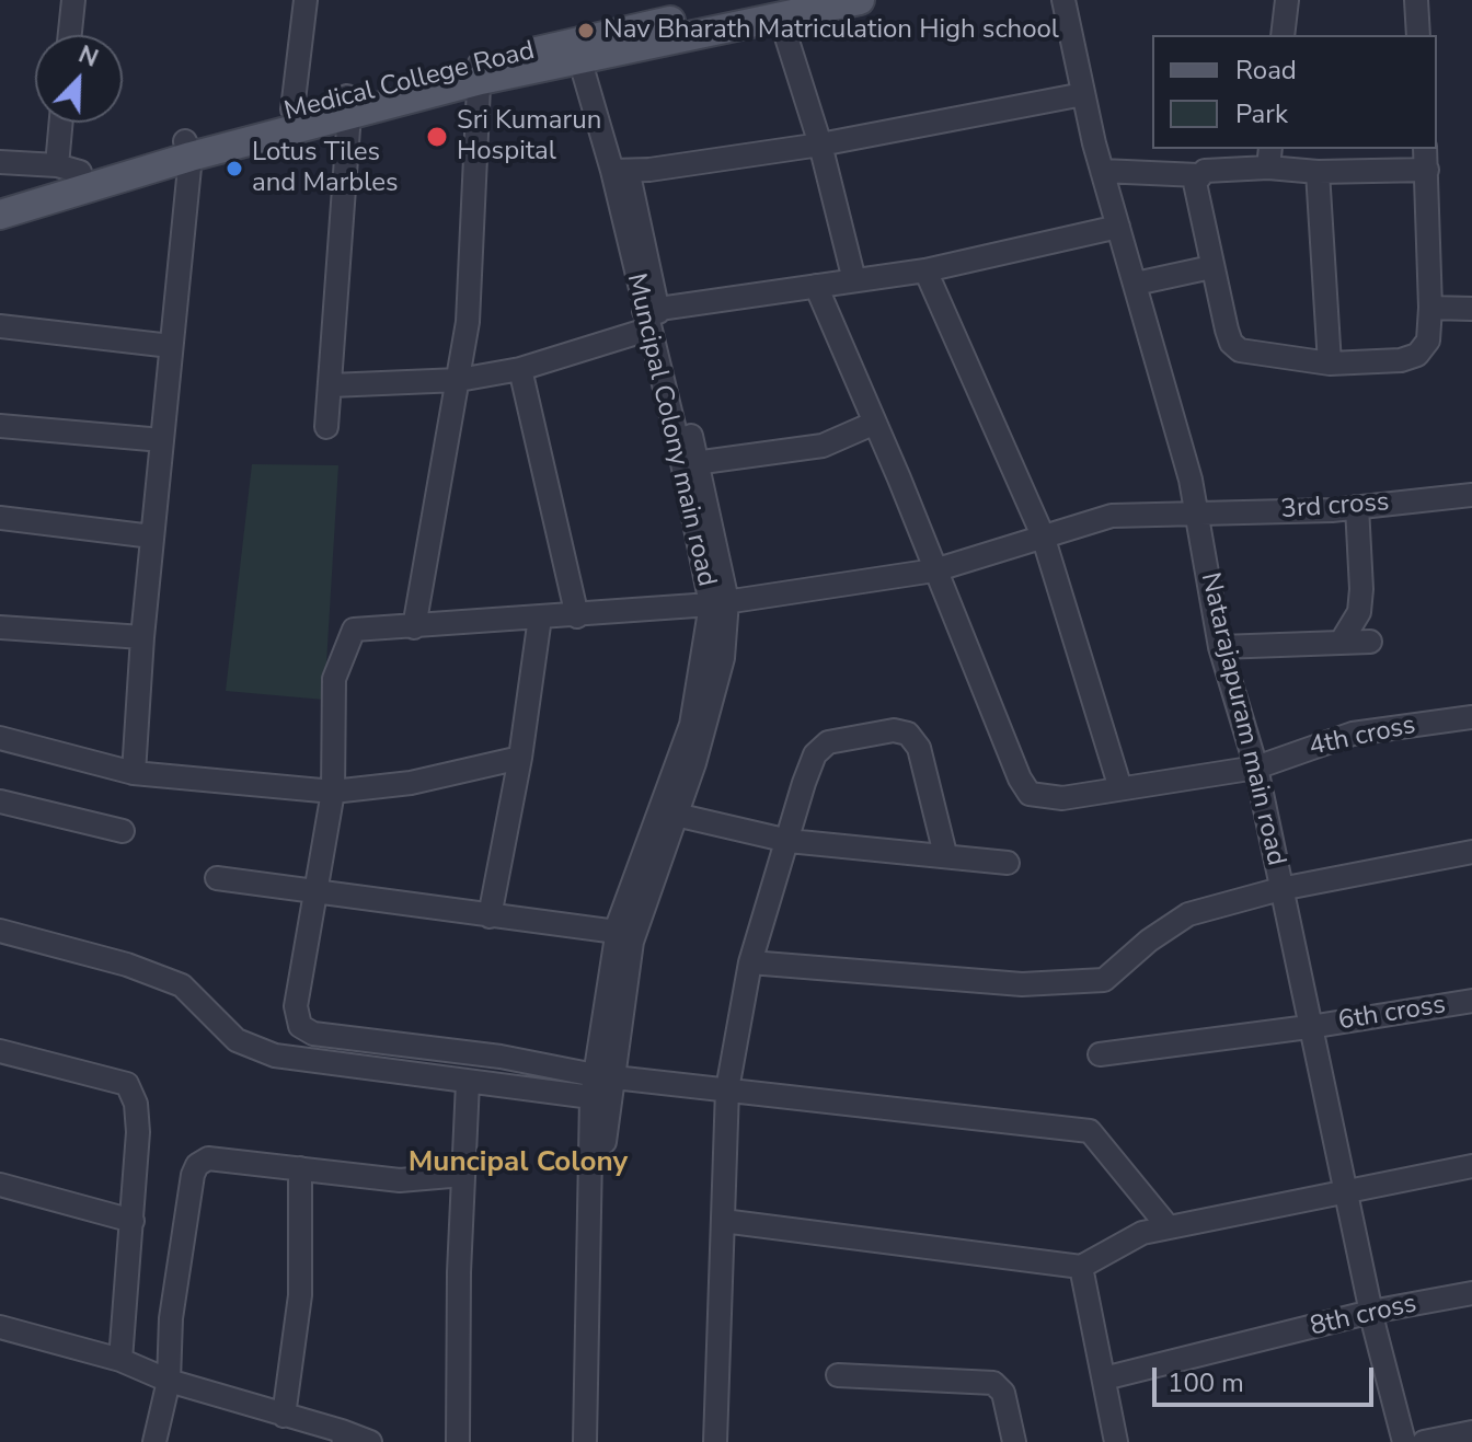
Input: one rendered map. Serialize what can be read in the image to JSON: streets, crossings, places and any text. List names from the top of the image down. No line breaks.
{"streets":{"main road":["Medical College Road"],"street":["Muncipal Colony main road","3rd cross","Natarajapuram main road","4th cross","6th cross","8th cross"]},"crossings":[["Medical College Road","Muncipal Colony main road"],["Muncipal Colony main road","3rd cross"],["3rd cross","Natarajapuram main road"],["3rd cross","4th cross"],["Natarajapuram main road","4th cross"],["Natarajapuram main road","6th cross"],["Natarajapuram main road","8th cross"]],"districts":["Muncipal Colony"],"places":["Nav Bharath Matriculation High school","Sri Kumarun Hospital","Lotus Tiles and Marbles"],"legend":["Road","Park"],"scale_bar":"100 m","north":"top right"}
